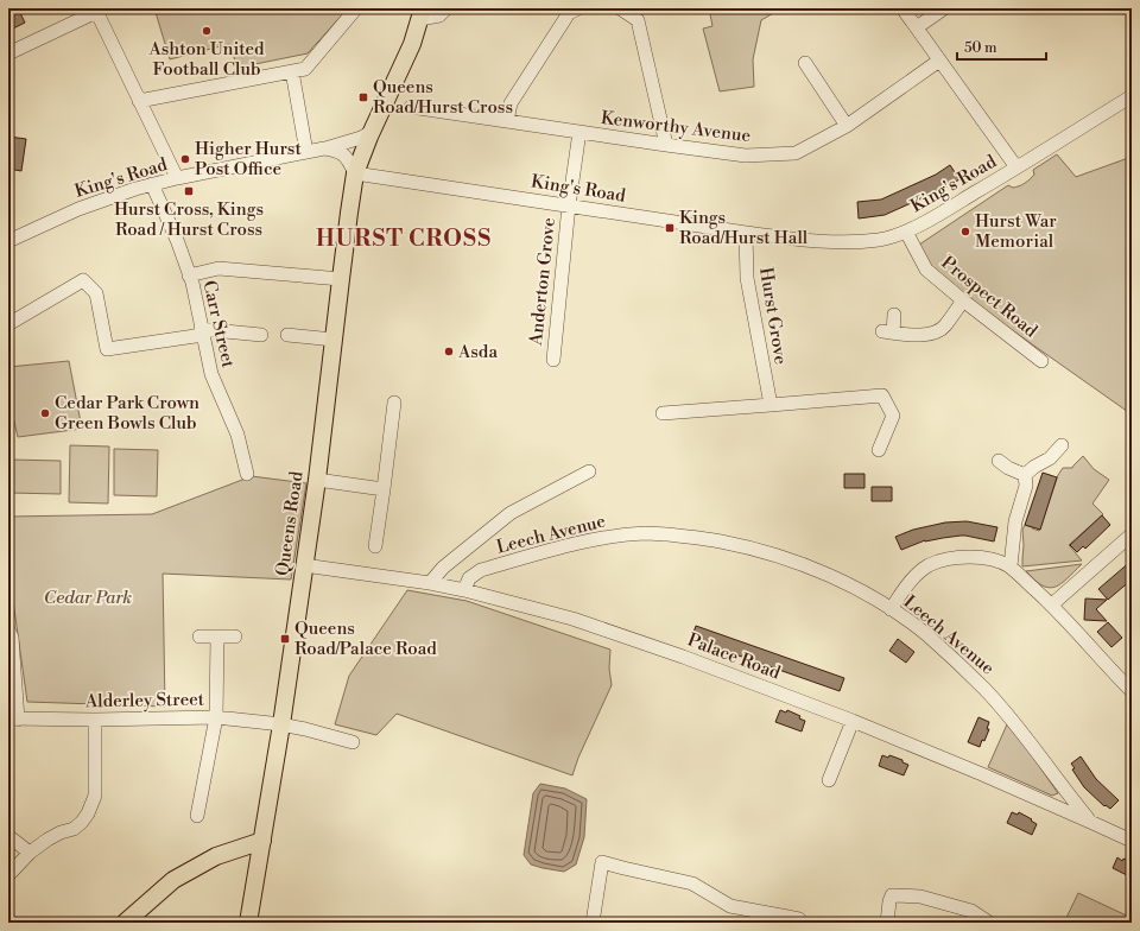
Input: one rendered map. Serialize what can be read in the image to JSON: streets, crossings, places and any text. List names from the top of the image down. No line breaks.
{"streets":{"main road":["Queens Road"],"street":["Kenworthy Avenue","King's Road","Anderton Grove","Prospect Road","Hurst Grove","Carr Street","Leech Avenue","Palace Road","Alderley Street"]},"crossings":[["Kenworthy Avenue","Anderton Grove"],["King's Road","Anderton Grove"],["King's Road","Prospect Road"],["King's Road","Hurst Grove"],["King's Road","Carr Street"],["King's Road","Queens Road"],["Queens Road","Palace Road"],["Queens Road","Alderley Street"],["Leech Avenue","Palace Road"]],"districts":["HURST CROSS"],"parks":["Cedar Park"],"places":{"other":["Ashton United Football Club","Higher Hurst Post Office","Hurst War Memorial","Asda","Cedar Park Crown Green Bowls Club"],"transit":["Queens Road/Hurst Cross","Hurst Cross, Kings Road / Hurst Cross","Kings Road/Hurst Hall","Queens Road/Palace Road"]},"scale_bar":"50 m"}
